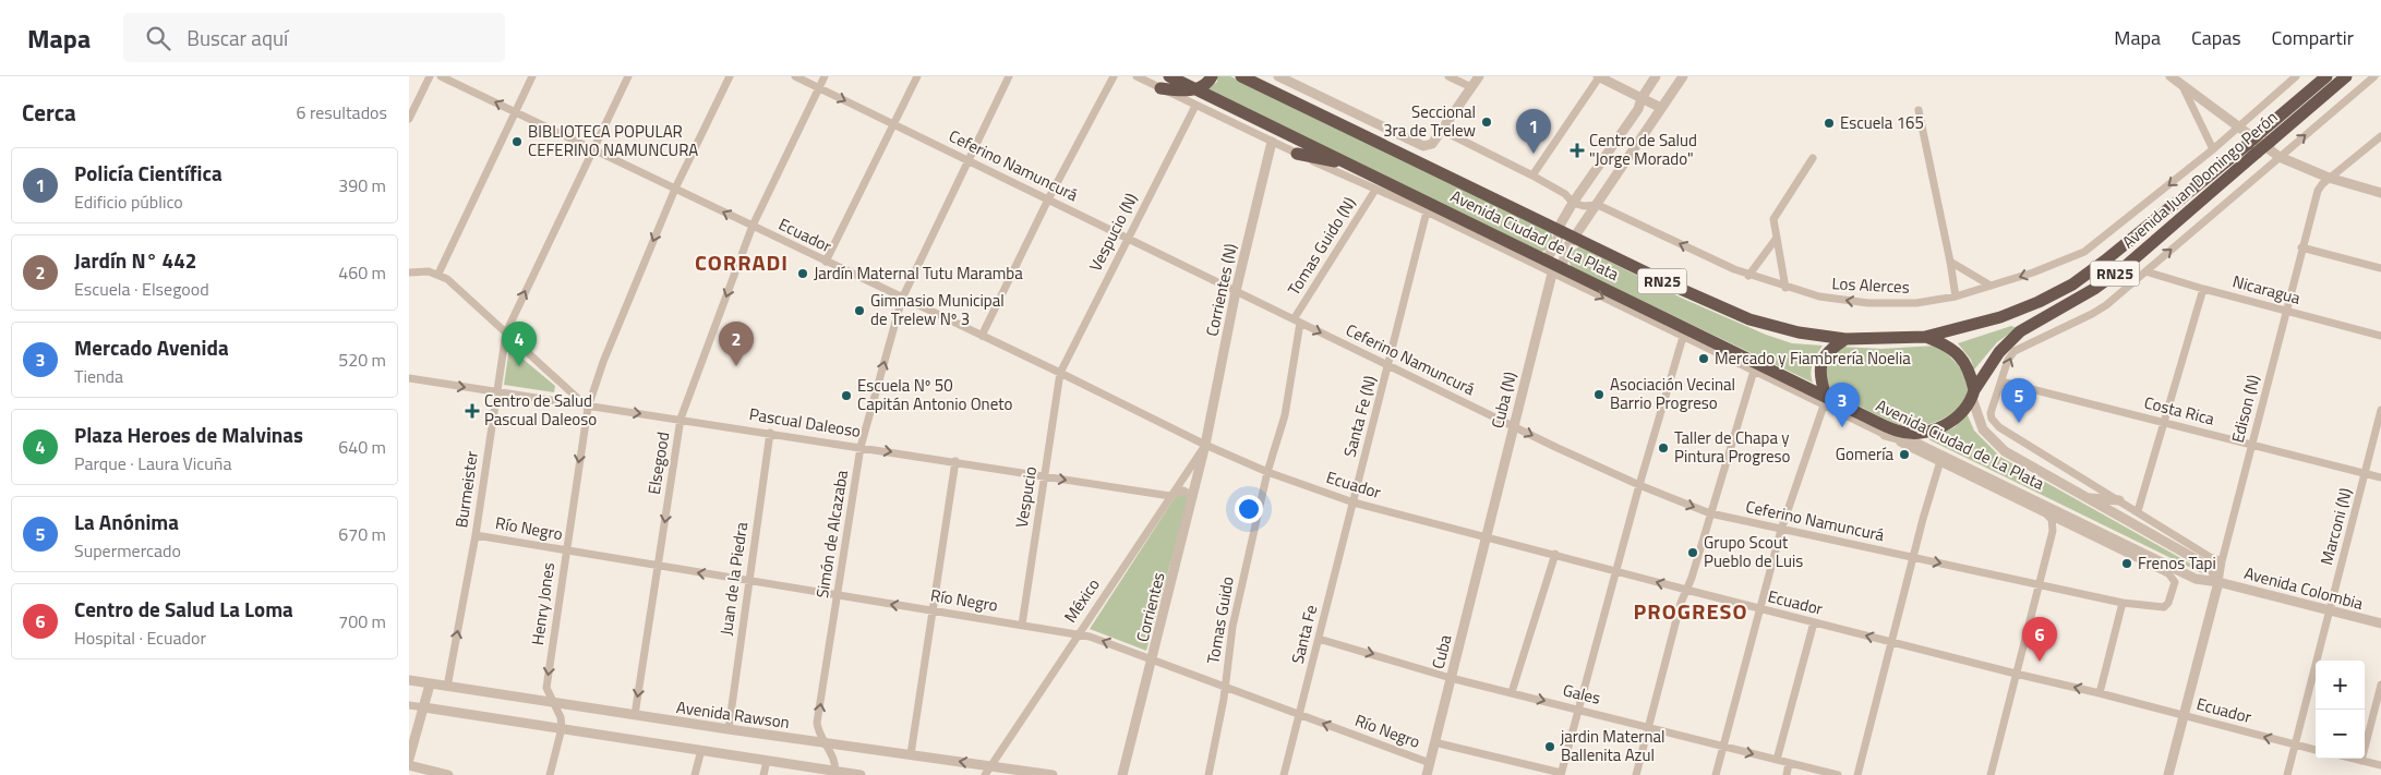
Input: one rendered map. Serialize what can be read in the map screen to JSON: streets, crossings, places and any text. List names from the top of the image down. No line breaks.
{"streets":{"highway":["Avenida Juan Domingo Perón","Avenida Ciudad de La Plata","RN25"],"street":["Ceferino Namuncurá","Vespucio (N)","Ecuador","Tomas Guido (N)","Los Alerces","Corrientes (N)","Nicaragua","Cuba (N)","Edison (N)","Costa Rica","Santa Fe (N)","Pascual Daleoso","Elsegood","Burmeister","Vespucio","Marconi (N)","Río Negro","Simón de Alcazaba","Juan de la Piedra","Avenida Colombia","México","Henry Jones","Corrientes","Tomas Guido","Santa Fe","Cuba","Gales","Avenida Rawson"]},"crossings":[["Ceferino Namuncurá","Vespucio (N)"],["Ceferino Namuncurá","Avenida Ciudad de La Plata"],["Ceferino Namuncurá","Tomas Guido (N)"],["Ceferino Namuncurá","Corrientes (N)"],["Ceferino Namuncurá","Cuba (N)"],["Ceferino Namuncurá","Santa Fe (N)"],["Ceferino Namuncurá","Elsegood"],["Ceferino Namuncurá","Simón de Alcazaba"],["Avenida Juan Domingo Perón","Avenida Ciudad de La Plata"],["Avenida Juan Domingo Perón","RN25"],["Avenida Juan Domingo Perón","Nicaragua"],["Avenida Juan Domingo Perón","Costa Rica"],["Vespucio (N)","Ecuador"],["Vespucio (N)","Vespucio"],["Ecuador","Tomas Guido (N)"],["Ecuador","Corrientes (N)"],["Ecuador","Cuba (N)"],["Ecuador","Edison (N)"],["Ecuador","Santa Fe (N)"],["Ecuador","Elsegood"],["Ecuador","Burmeister"],["Ecuador","Vespucio"],["Ecuador","Marconi (N)"],["Ecuador","Simón de Alcazaba"],["Ecuador","México"],["Ecuador","Henry Jones"],["Ecuador","Corrientes"],["Ecuador","Tomas Guido"],["Ecuador","Santa Fe"],["Ecuador","Cuba"],["Avenida Ciudad de La Plata","Tomas Guido (N)"],["Avenida Ciudad de La Plata","RN25"],["Avenida Ciudad de La Plata","Corrientes (N)"],["Avenida Ciudad de La Plata","Cuba (N)"],["Avenida Ciudad de La Plata","Edison (N)"],["Avenida Ciudad de La Plata","Santa Fe (N)"],["Avenida Ciudad de La Plata","Avenida Colombia"],["Tomas Guido (N)","Tomas Guido"],["Los Alerces","Cuba (N)"],["Corrientes (N)","México"],["Corrientes (N)","Corrientes"],["Nicaragua","Edison (N)"],["Cuba (N)","Cuba"],["Edison (N)","Costa Rica"],["Edison (N)","Avenida Colombia"],["Costa Rica","Marconi (N)"],["Santa Fe (N)","Santa Fe"],["Pascual Daleoso","Elsegood"],["Pascual Daleoso","Burmeister"],["Pascual Daleoso","Vespucio"],["Pascual Daleoso","Simón de Alcazaba"],["Pascual Daleoso","Juan de la Piedra"],["Pascual Daleoso","México"],["Pascual Daleoso","Henry Jones"],["Pascual Daleoso","Corrientes"],["Elsegood","Río Negro"],["Elsegood","Avenida Rawson"],["Burmeister","Río Negro"],["Burmeister","Avenida Rawson"],["Vespucio","Río Negro"],["Marconi (N)","Avenida Colombia"],["Río Negro","Simón de Alcazaba"],["Río Negro","Juan de la Piedra"],["Río Negro","México"],["Río Negro","Henry Jones"],["Río Negro","Corrientes"],["Río Negro","Tomas Guido"],["Río Negro","Santa Fe"],["Río Negro","Cuba"],["Simón de Alcazaba","Avenida Rawson"],["Juan de la Piedra","Avenida Rawson"],["México","Corrientes"],["México","Avenida Rawson"],["Henry Jones","Avenida Rawson"],["Santa Fe","Gales"],["Cuba","Gales"]],"one_way":["Ceferino Namuncurá","Los Alerces","Pascual Daleoso","Elsegood","Burmeister","Río Negro","Simón de Alcazaba","Henry Jones","Gales"],"districts":["CORRADI","PROGRESO"],"places":{"other":["Seccional 3ra de Trelew","Escuela 165","BIBLIOTECA POPULAR CEFERINO NAMUNCURA","Jardín Maternal Tutu Maramba","Gimnasio Municipal de Trelew Nº 3","Mercado y Fiambrería Noelia","Asociación Vecinal Barrio Progreso","Escuela Nº 50 Capitán Antonio Oneto","Taller de Chapa y Pintura Progreso","Gomería","Grupo Scout Pueblo de Luis","Frenos Tapi","jardin Maternal Ballenita Azul"],"health":["Centro de Salud \"Jorge Morado\"","Centro de Salud Pascual Daleoso"]},"page":{"header":"Mapa","search":"Buscar aquí","nav":["Mapa","Capas","Compartir"],"heading":["Cerca","6 resultados"],"pins":["1","2","4","5","3","6"],"list":[{"mark":"1","name":"Policía Científica","note":"Edificio público","value":"390 m"},{"mark":"2","name":"Jardín N° 442","note":"Escuela · Elsegood","value":"460 m"},{"mark":"3","name":"Mercado Avenida","note":"Tienda","value":"520 m"},{"mark":"4","name":"Plaza Heroes de Malvinas","note":"Parque · Laura Vicuña","value":"640 m"},{"mark":"5","name":"La Anónima","note":"Supermercado","value":"670 m"},{"mark":"6","name":"Centro de Salud La Loma","note":"Hospital · Ecuador","value":"700 m"}],"map_buttons":["+","−"]}}
